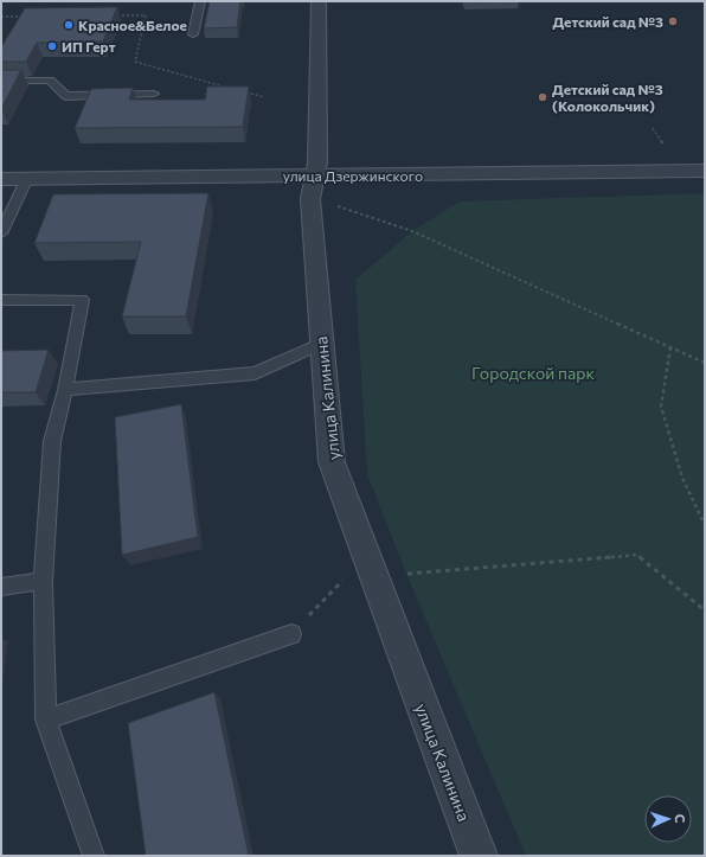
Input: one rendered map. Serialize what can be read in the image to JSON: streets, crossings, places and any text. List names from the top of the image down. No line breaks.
{"streets":{"street":["улица Дзержинского","улица Калинина"]},"crossings":[["улица Дзержинского","улица Калинина"]],"parks":["Городской парк"],"places":["Детский сад №3","Красное&Белое","ИП Герт","Детский сад №3 (Колокольчик)"],"north":"right"}
